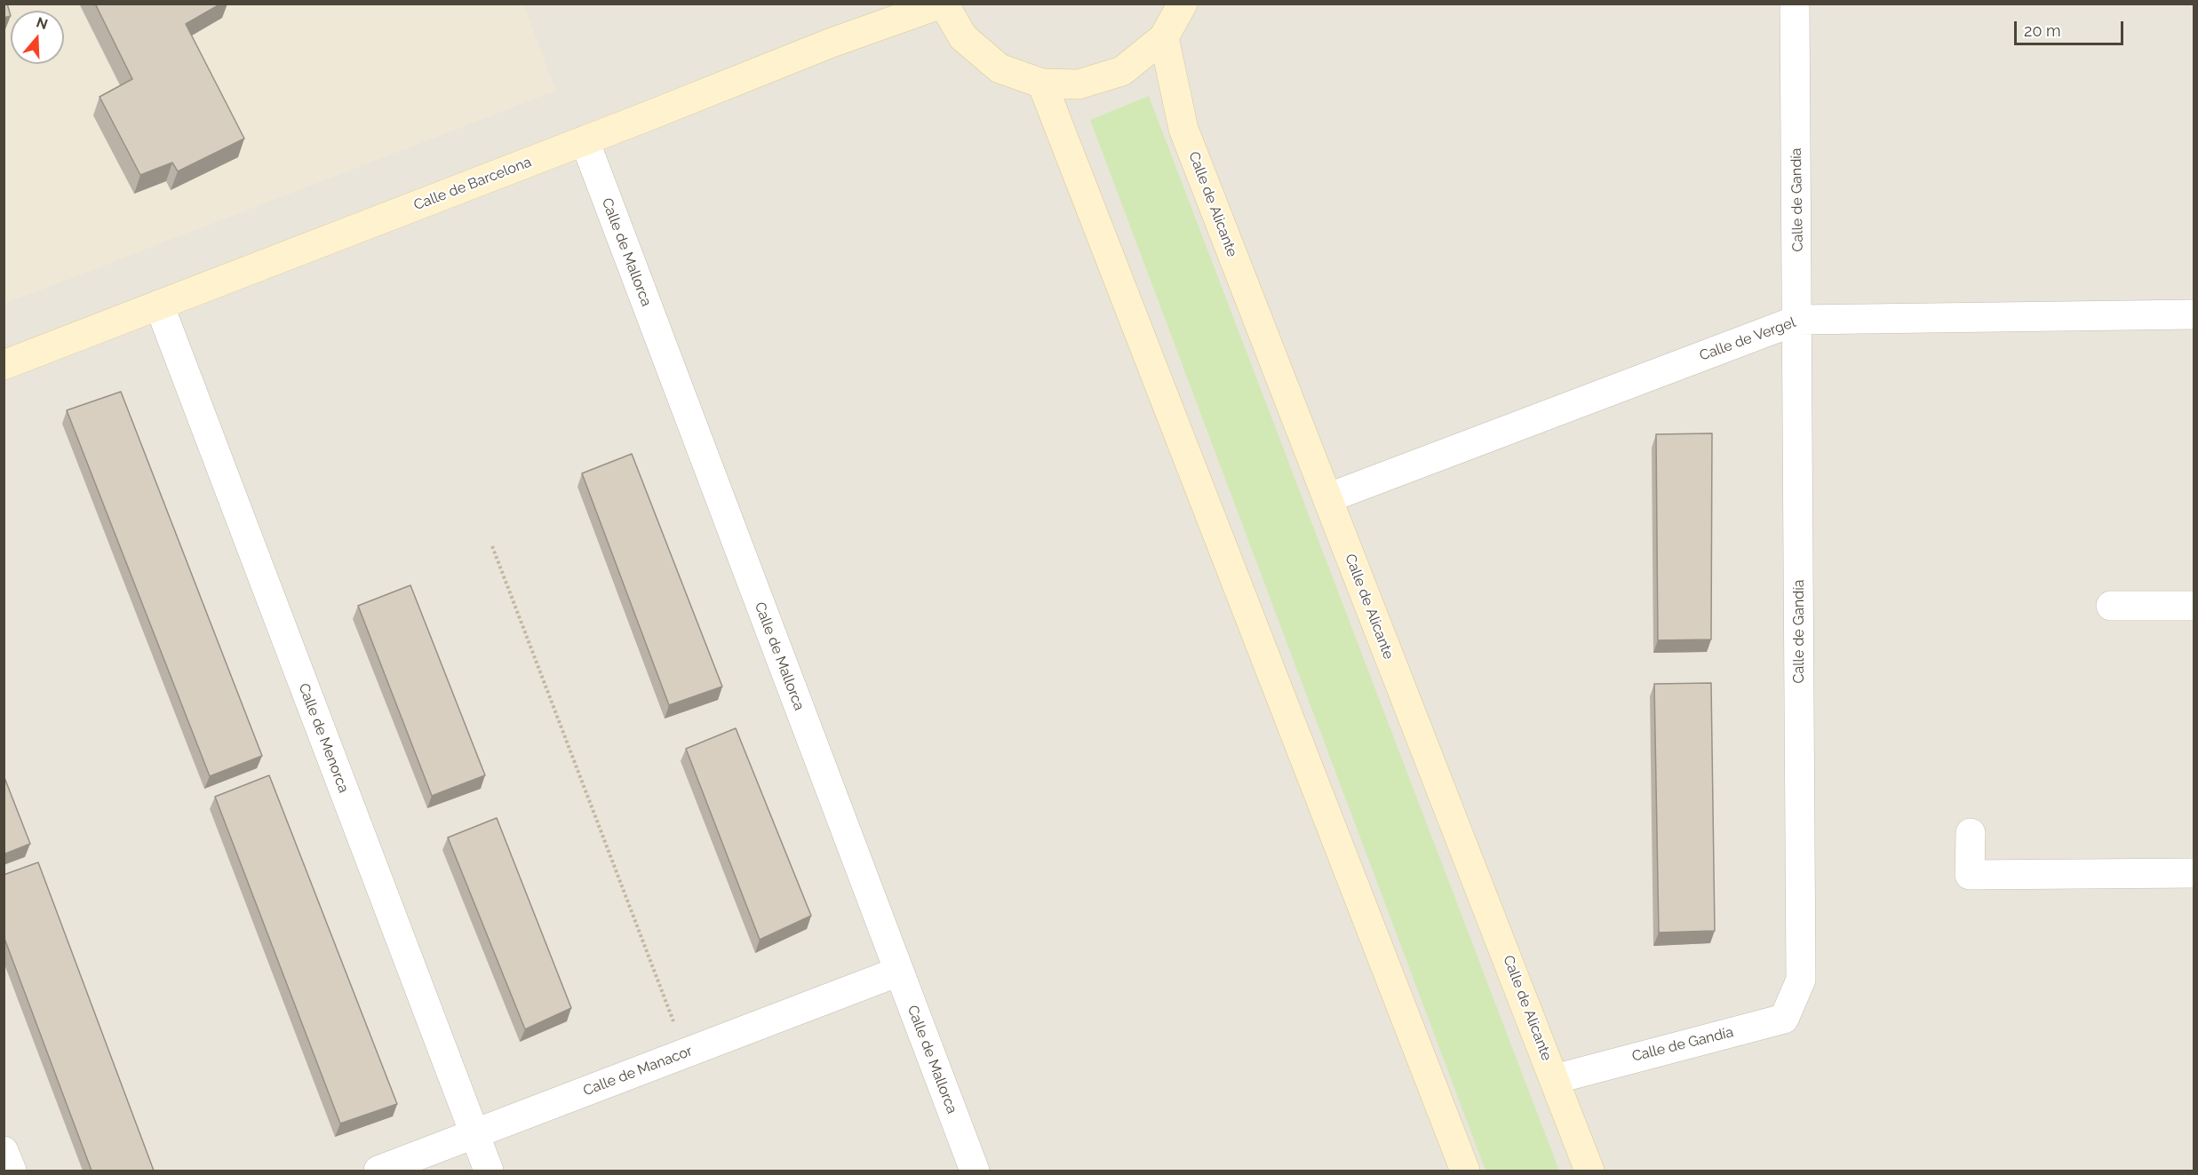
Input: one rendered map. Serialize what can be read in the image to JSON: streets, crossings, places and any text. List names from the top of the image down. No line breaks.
{"streets":{"street":["Calle de Barcelona","Calle de Gandía","Calle de Alicante","Calle de Mallorca","Calle de Vergel","Calle de Menorca","Calle de Manacor"]},"crossings":[["Calle de Barcelona","Calle de Mallorca"],["Calle de Barcelona","Calle de Menorca"],["Calle de Gandía","Calle de Alicante"],["Calle de Gandía","Calle de Vergel"],["Calle de Alicante","Calle de Vergel"],["Calle de Mallorca","Calle de Manacor"],["Calle de Menorca","Calle de Manacor"]],"scale_bar":"20 m","north":"top"}
